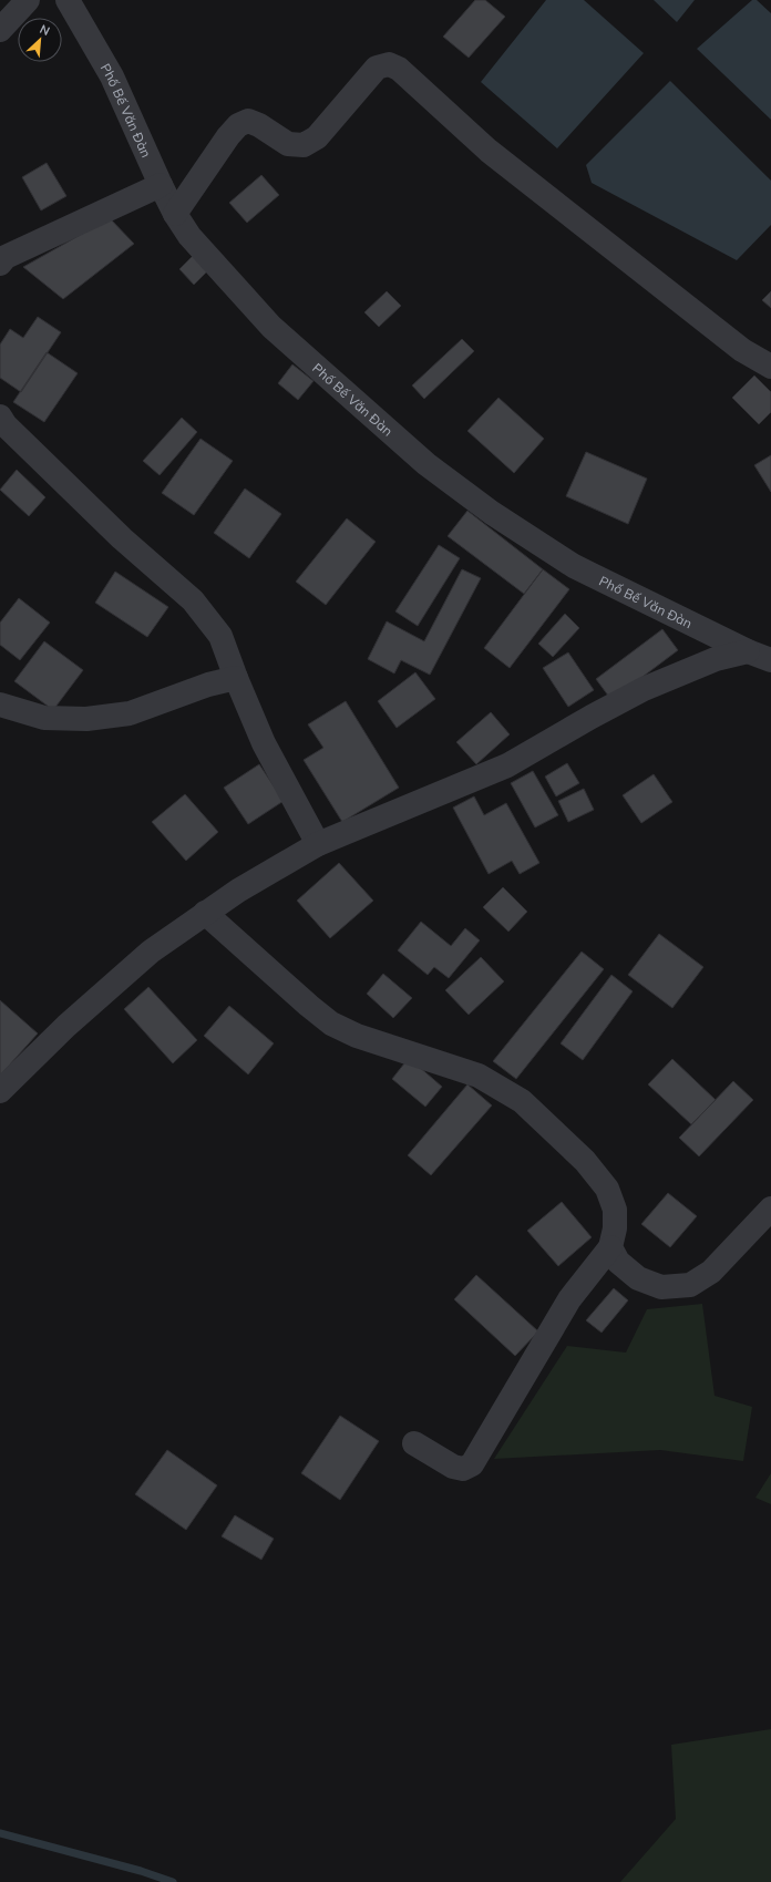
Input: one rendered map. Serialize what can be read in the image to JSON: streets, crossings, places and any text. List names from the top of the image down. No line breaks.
{"streets":{"street":["Phố Bế Văn Đàn"]},"north":"top right"}
